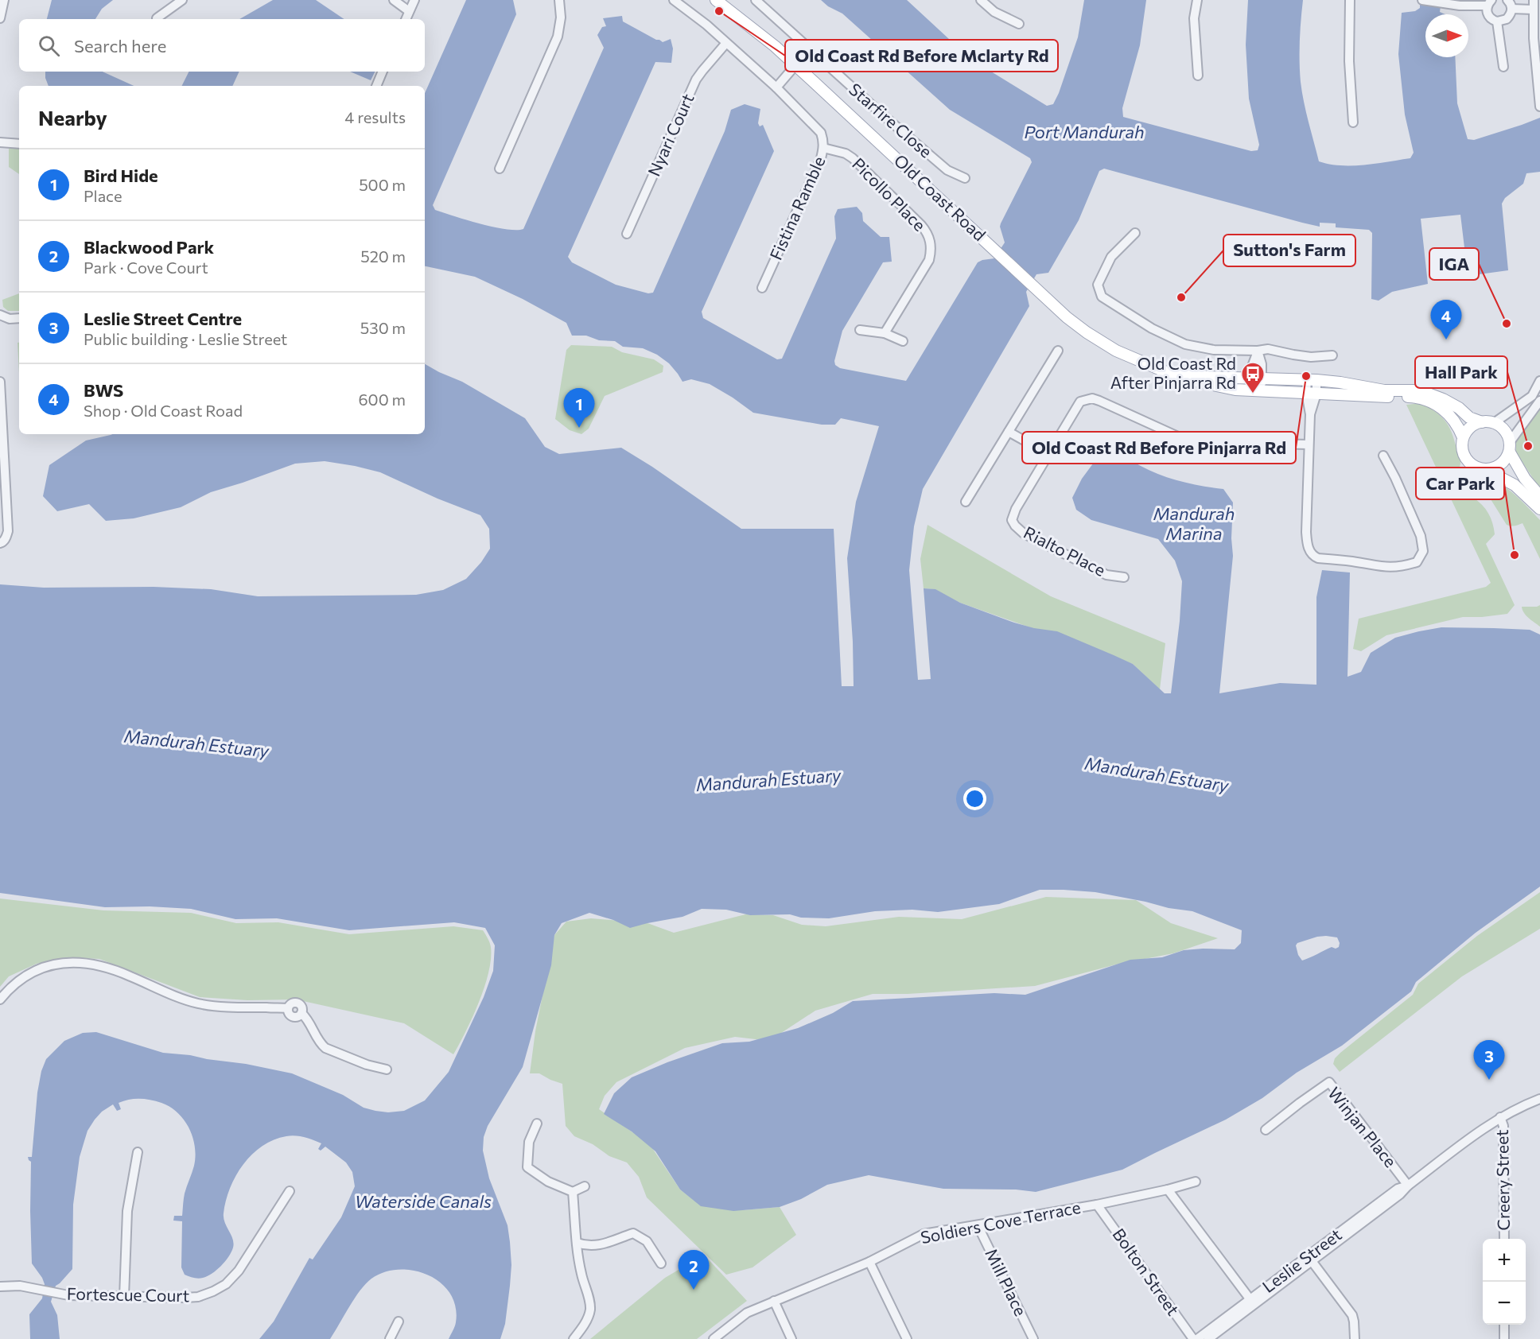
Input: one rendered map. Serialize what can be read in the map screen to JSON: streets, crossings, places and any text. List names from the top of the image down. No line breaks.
{"streets":{"main road":["Old Coast Road"],"street":["Starfire Close","Nyari Court","Picollo Place","Fistina Ramble","Rialto Place","Winjan Place","Creery Street","Soldiers Cove Terrace","Leslie Street","Bolton Street","Mill Place","Fortescue Court"]},"crossings":[["Nyari Court","Fistina Ramble"],["Picollo Place","Fistina Ramble"],["Winjan Place","Leslie Street"],["Creery Street","Leslie Street"],["Soldiers Cove Terrace","Bolton Street"],["Soldiers Cove Terrace","Mill Place"]],"water":["Port Mandurah","Mandurah Marina","Mandurah Estuary","Waterside Canals"],"places":{"other":["Old Coast Rd Before Mclarty Rd","Sutton's Farm","IGA","Old Coast Rd Before Pinjarra Rd","Hall Park","Car Park"],"bus stop":["Old Coast Rd After Pinjarra Rd"]},"north":"right","page":{"search":"Search here","heading":["Nearby","4 results"],"list":[{"mark":"1","name":"Bird Hide","note":"Place","value":"500 m"},{"mark":"2","name":"Blackwood Park","note":"Park · Cove Court","value":"520 m"},{"mark":"3","name":"Leslie Street Centre","note":"Public building · Leslie Street","value":"530 m"},{"mark":"4","name":"BWS","note":"Shop · Old Coast Road","value":"600 m"}],"pins":["4","1","3","2"],"map_buttons":["+","−"]}}
